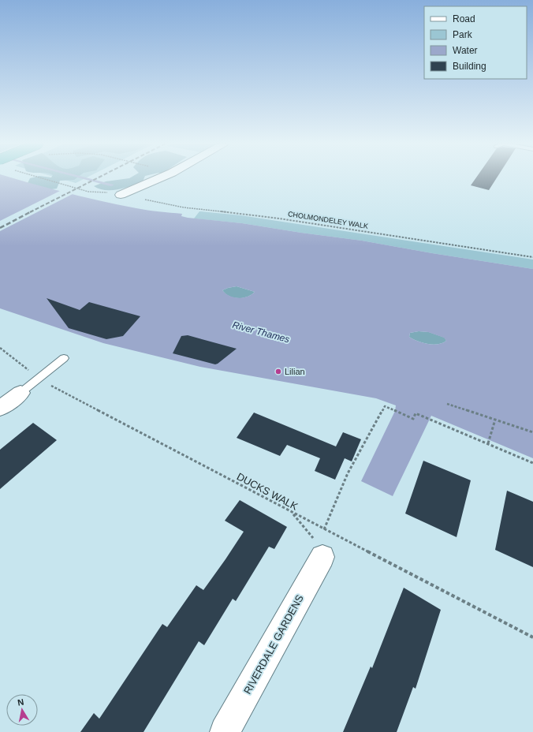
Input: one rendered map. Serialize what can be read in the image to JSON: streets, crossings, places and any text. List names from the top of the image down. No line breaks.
{"streets":{"street":["RIVERDALE GARDENS"],"path":["CHOLMONDELEY WALK","DUCKS WALK"]},"water":["River Thames"],"places":["Lilian"],"legend":["Road","Park","Water","Building"],"north":"top"}
